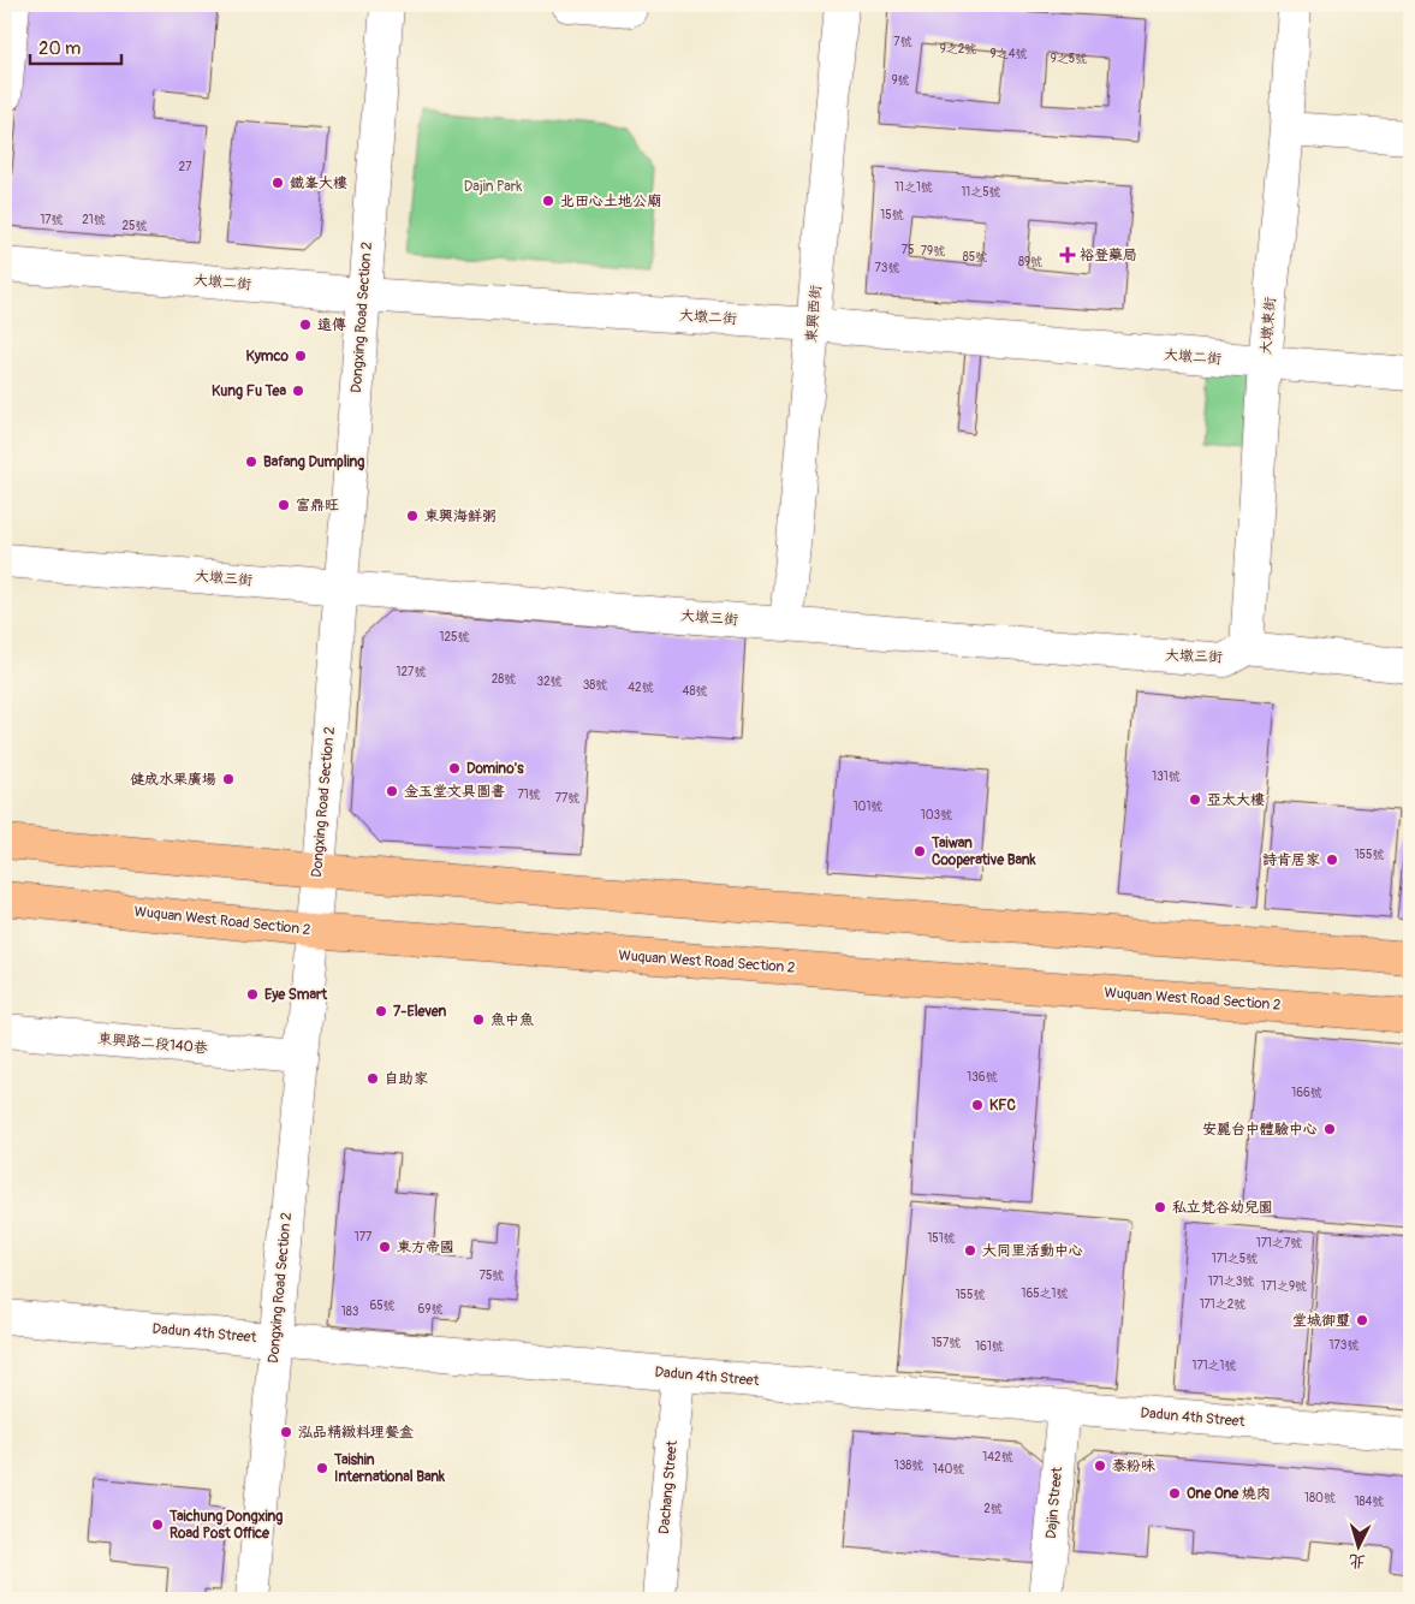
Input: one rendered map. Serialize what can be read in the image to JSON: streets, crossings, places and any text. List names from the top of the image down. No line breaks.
{"streets":{"main road":["Wuquan West Road Section 2"],"street":["大墩二街","東興西街","Dongxing Road Section 2","大墩東街","大墩三街","東興路二段140巷","Dadun 4th Street","Dachang Street","Dajin Street"]},"crossings":[["大墩二街","東興西街"],["大墩二街","Dongxing Road Section 2"],["大墩二街","大墩東街"],["東興西街","大墩三街"],["Dongxing Road Section 2","大墩三街"],["Dongxing Road Section 2","Wuquan West Road Section 2"],["Dongxing Road Section 2","東興路二段140巷"],["Dongxing Road Section 2","Dadun 4th Street"],["大墩東街","大墩三街"],["Dadun 4th Street","Dachang Street"],["Dadun 4th Street","Dajin Street"]],"parks":["Dajin Park"],"places":{"other":["鐵峯大樓","北田心土地公廟","遠傳","Kymco","Kung Fu Tea","Bafang Dumpling","富鼎旺","東興海鮮粥","Domino's","健成水果廣場","金玉堂文具圖書","亞太大樓","Taiwan Cooperative Bank","詩肯居家","Eye Smart","7-Eleven","魚中魚","自助家","KFC","安麗台中體驗中心","私立梵谷幼兒園","東方帝國","大同里活動中心","堂城御璽","泓品精緻料理餐盒","泰粉味","Taishin International Bank","One One 燒肉","Taichung Dongxing Road Post Office"],"health":["裕登藥局"]},"house_numbers":["7號","9之2號","9之4號","9之5號","9號","27","11之1號","11之5號","15號","17號","21號","25號","75","79號","85號","89號","73號","125號","127號","28號","32號","38號","42號","48號","131號","71號","77號","101號","103號","155號","136號","166號","177","151號","171之7號","171之5號","75號","171之3號","171之9號","165之1號","155號","171之2號","65號","69號","183","157號","173號","161號","171之1號","142號","138號","140號","180號","184號","2號"],"scale_bar":"20 m","north":"bottom"}
